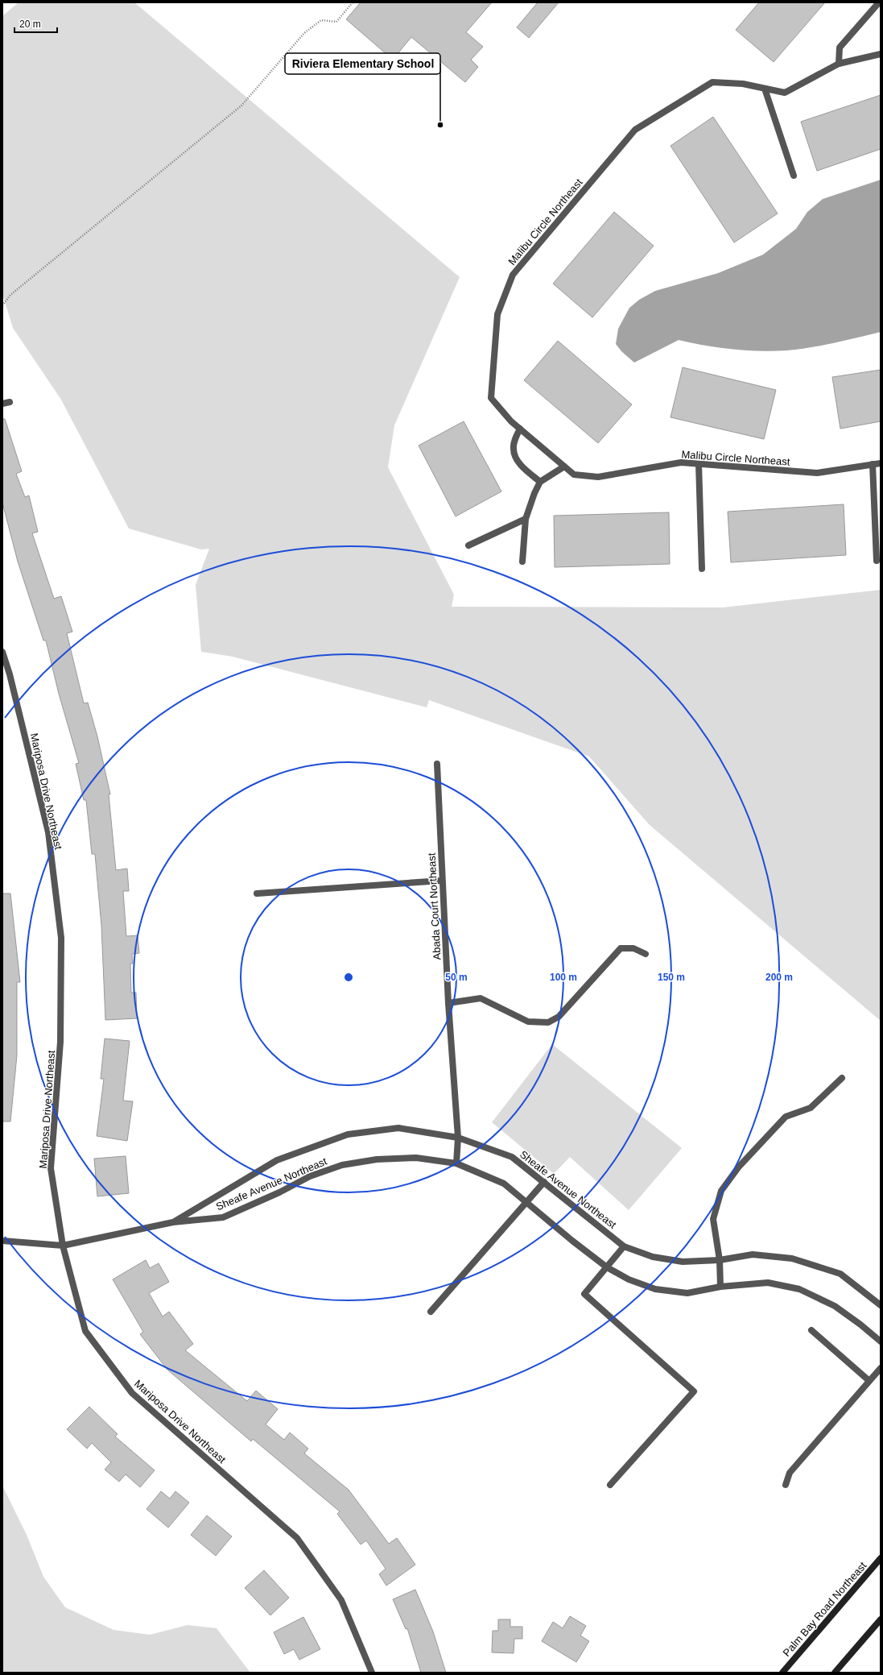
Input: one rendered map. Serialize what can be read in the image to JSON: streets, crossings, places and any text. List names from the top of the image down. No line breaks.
{"streets":{"main road":["Palm Bay Road Northeast"],"street":["Malibu Circle Northeast","Mariposa Drive Northeast","Abada Court Northeast","Sheafe Avenue Northeast"]},"crossings":[["Mariposa Drive Northeast","Sheafe Avenue Northeast"],["Abada Court Northeast","Sheafe Avenue Northeast"]],"places":["Riviera Elementary School"],"scale_bar":"20 m","rings":["50 m","100 m","150 m","200 m"]}
